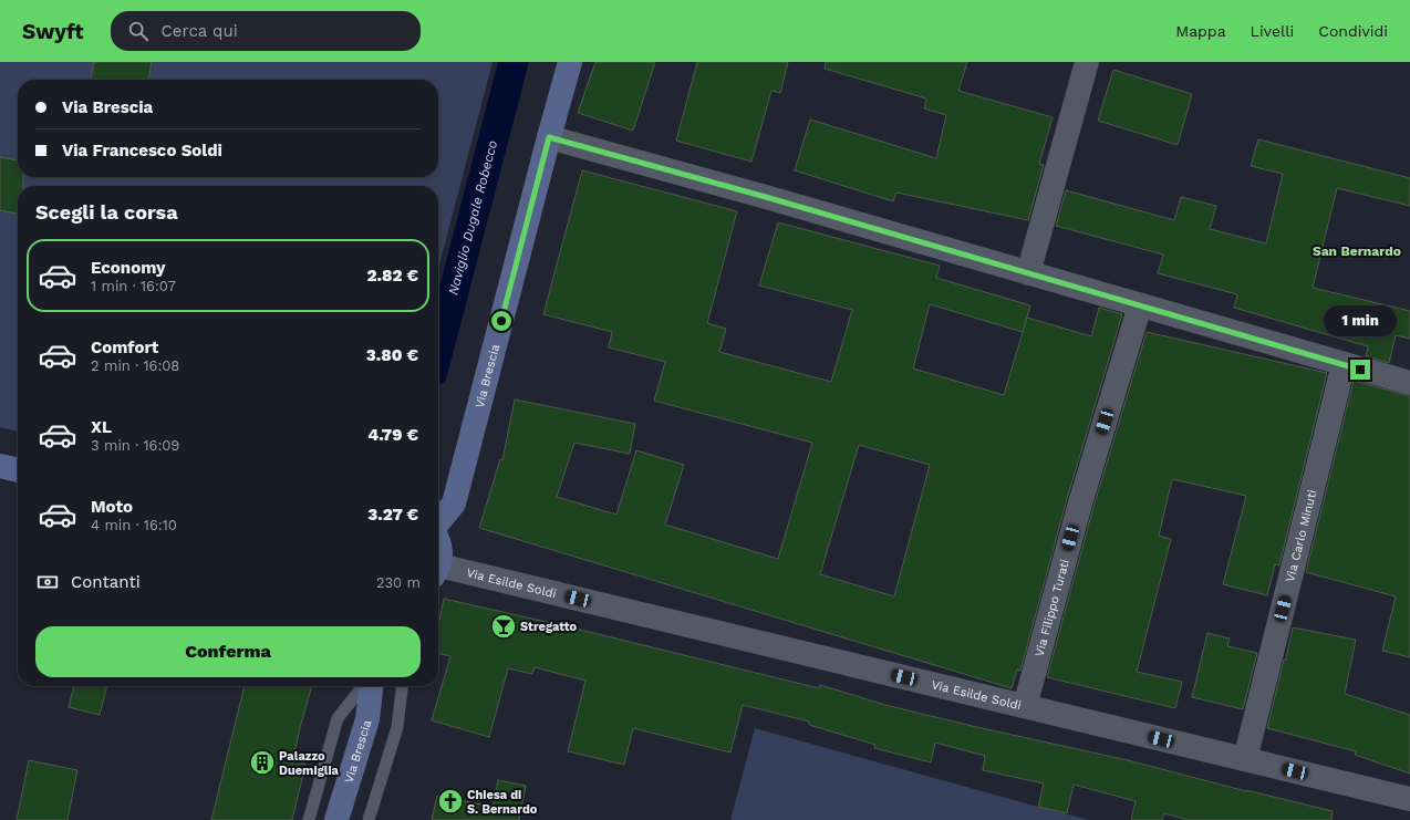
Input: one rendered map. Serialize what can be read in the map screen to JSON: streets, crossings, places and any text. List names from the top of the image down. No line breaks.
{"streets":{"main road":["Via Brescia"],"street":["Via Carlo Minuti","Via Esilde Soldi","Via Filippo Turati"]},"crossings":[["Via Carlo Minuti","Via Esilde Soldi"],["Via Esilde Soldi","Via Filippo Turati"]],"districts":["San Bernardo"],"water":["Naviglio Dugale Robecco"],"places":{"bar":["Stregatto"],"building":["Palazzo Duemiglia"],"church":["Chiesa di S. Bernardo"]},"page":{"header":"Swyft","search":"Cerca qui","nav":["Mappa","Livelli","Condividi"],"banner":["Via Brescia","Via Francesco Soldi"],"heading":"Scegli la corsa","list":[{"name":"Economy","note":"1 min · 16:07","value":"2.82 €"},{"name":"Comfort","note":"2 min · 16:08","value":"3.80 €"},{"name":"XL","note":"3 min · 16:09","value":"4.79 €"},{"name":"Moto","note":"4 min · 16:10","value":"3.27 €"}],"bubble":"1 min","pay":["Contanti","230 m"],"buttons":"Conferma"}}
